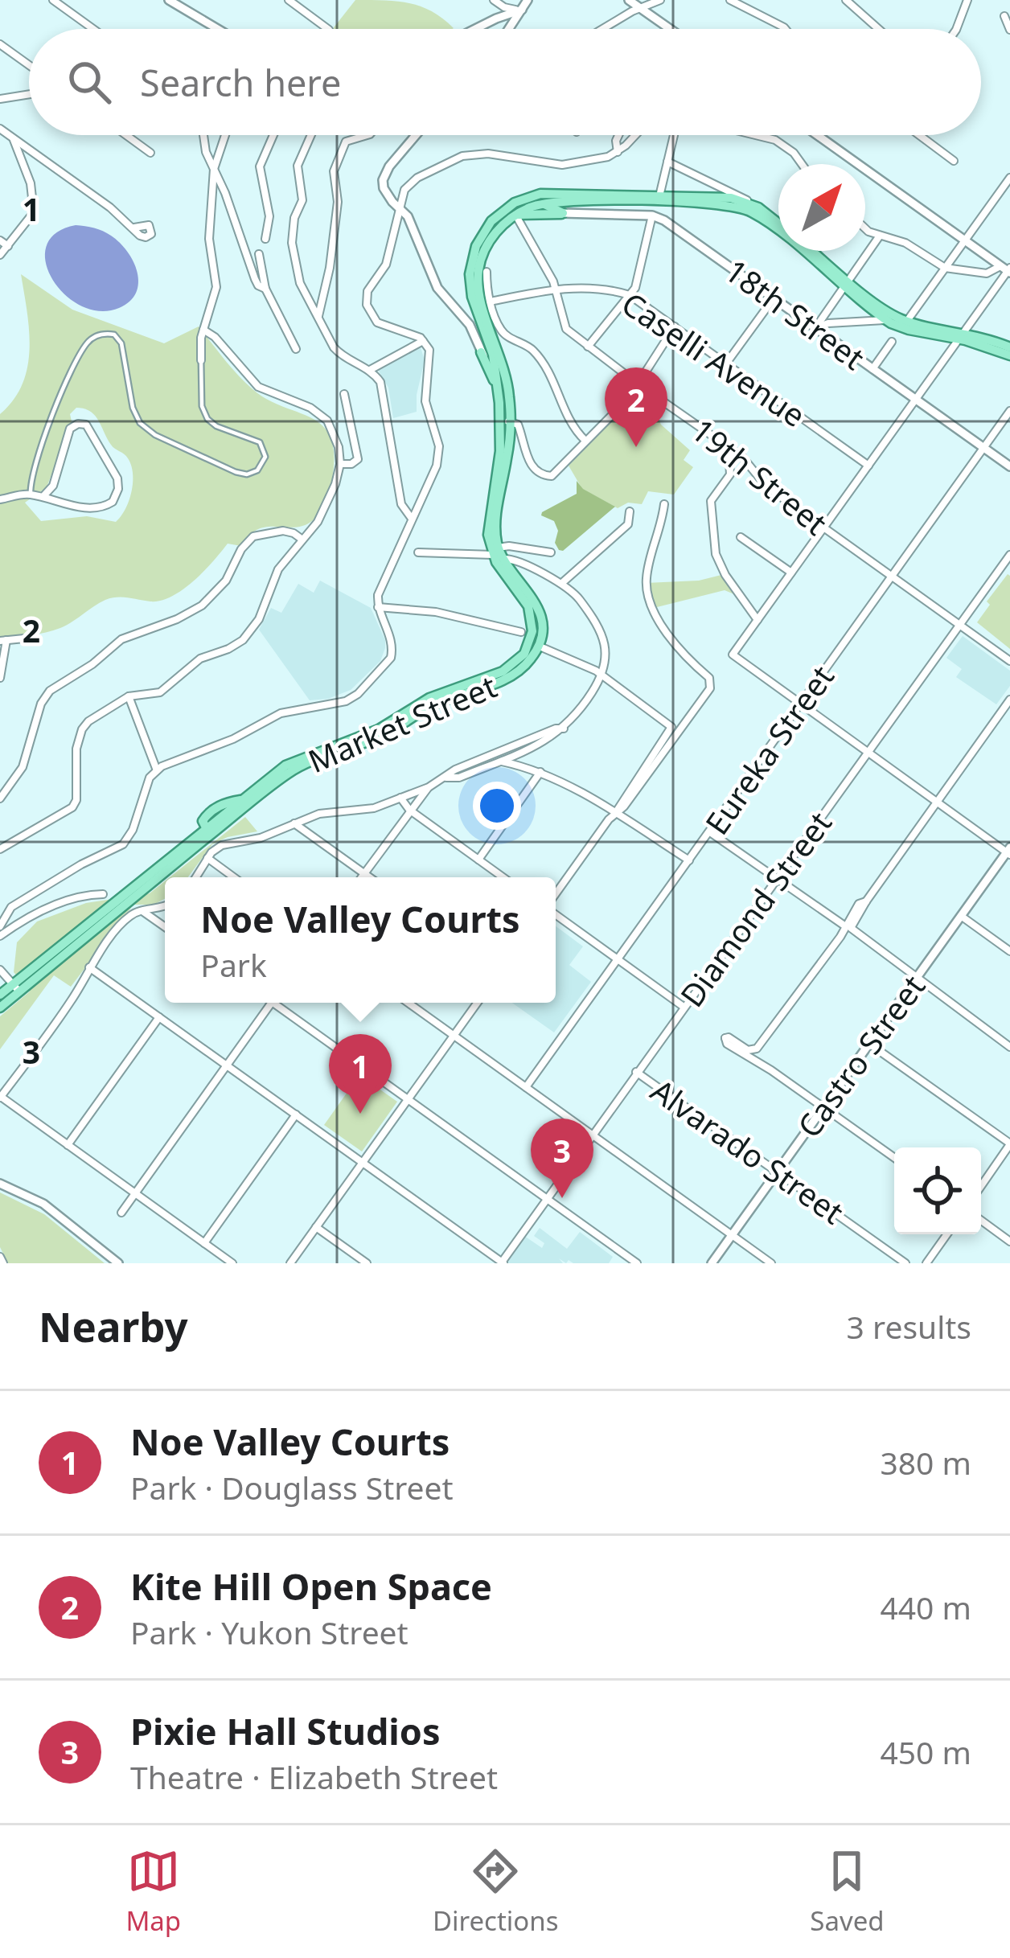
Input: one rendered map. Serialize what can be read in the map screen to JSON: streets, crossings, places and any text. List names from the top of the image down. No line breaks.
{"streets":{"main road":["Market Street"],"street":["18th Street","Caselli Avenue","19th Street","Eureka Street","Diamond Street","Castro Street","Alvarado Street"]},"crossings":[["18th Street","Eureka Street"],["Caselli Avenue","19th Street"],["19th Street","Eureka Street"],["19th Street","Diamond Street"],["Diamond Street","Alvarado Street"],["Castro Street","Alvarado Street"]],"north":"top right","page":{"search":"Search here","pins":["2","1","3"],"popup":["Noe Valley Courts","Park"],"heading":["Nearby","3 results"],"list":[{"mark":"1","name":"Noe Valley Courts","note":"Park · Douglass Street","value":"380 m"},{"mark":"2","name":"Kite Hill Open Space","note":"Park · Yukon Street","value":"440 m"},{"mark":"3","name":"Pixie Hall Studios","note":"Theatre · Elizabeth Street","value":"450 m"}],"nav":["Map","Directions","Saved"]},"grid":{"rows":["1","2","3"]}}
